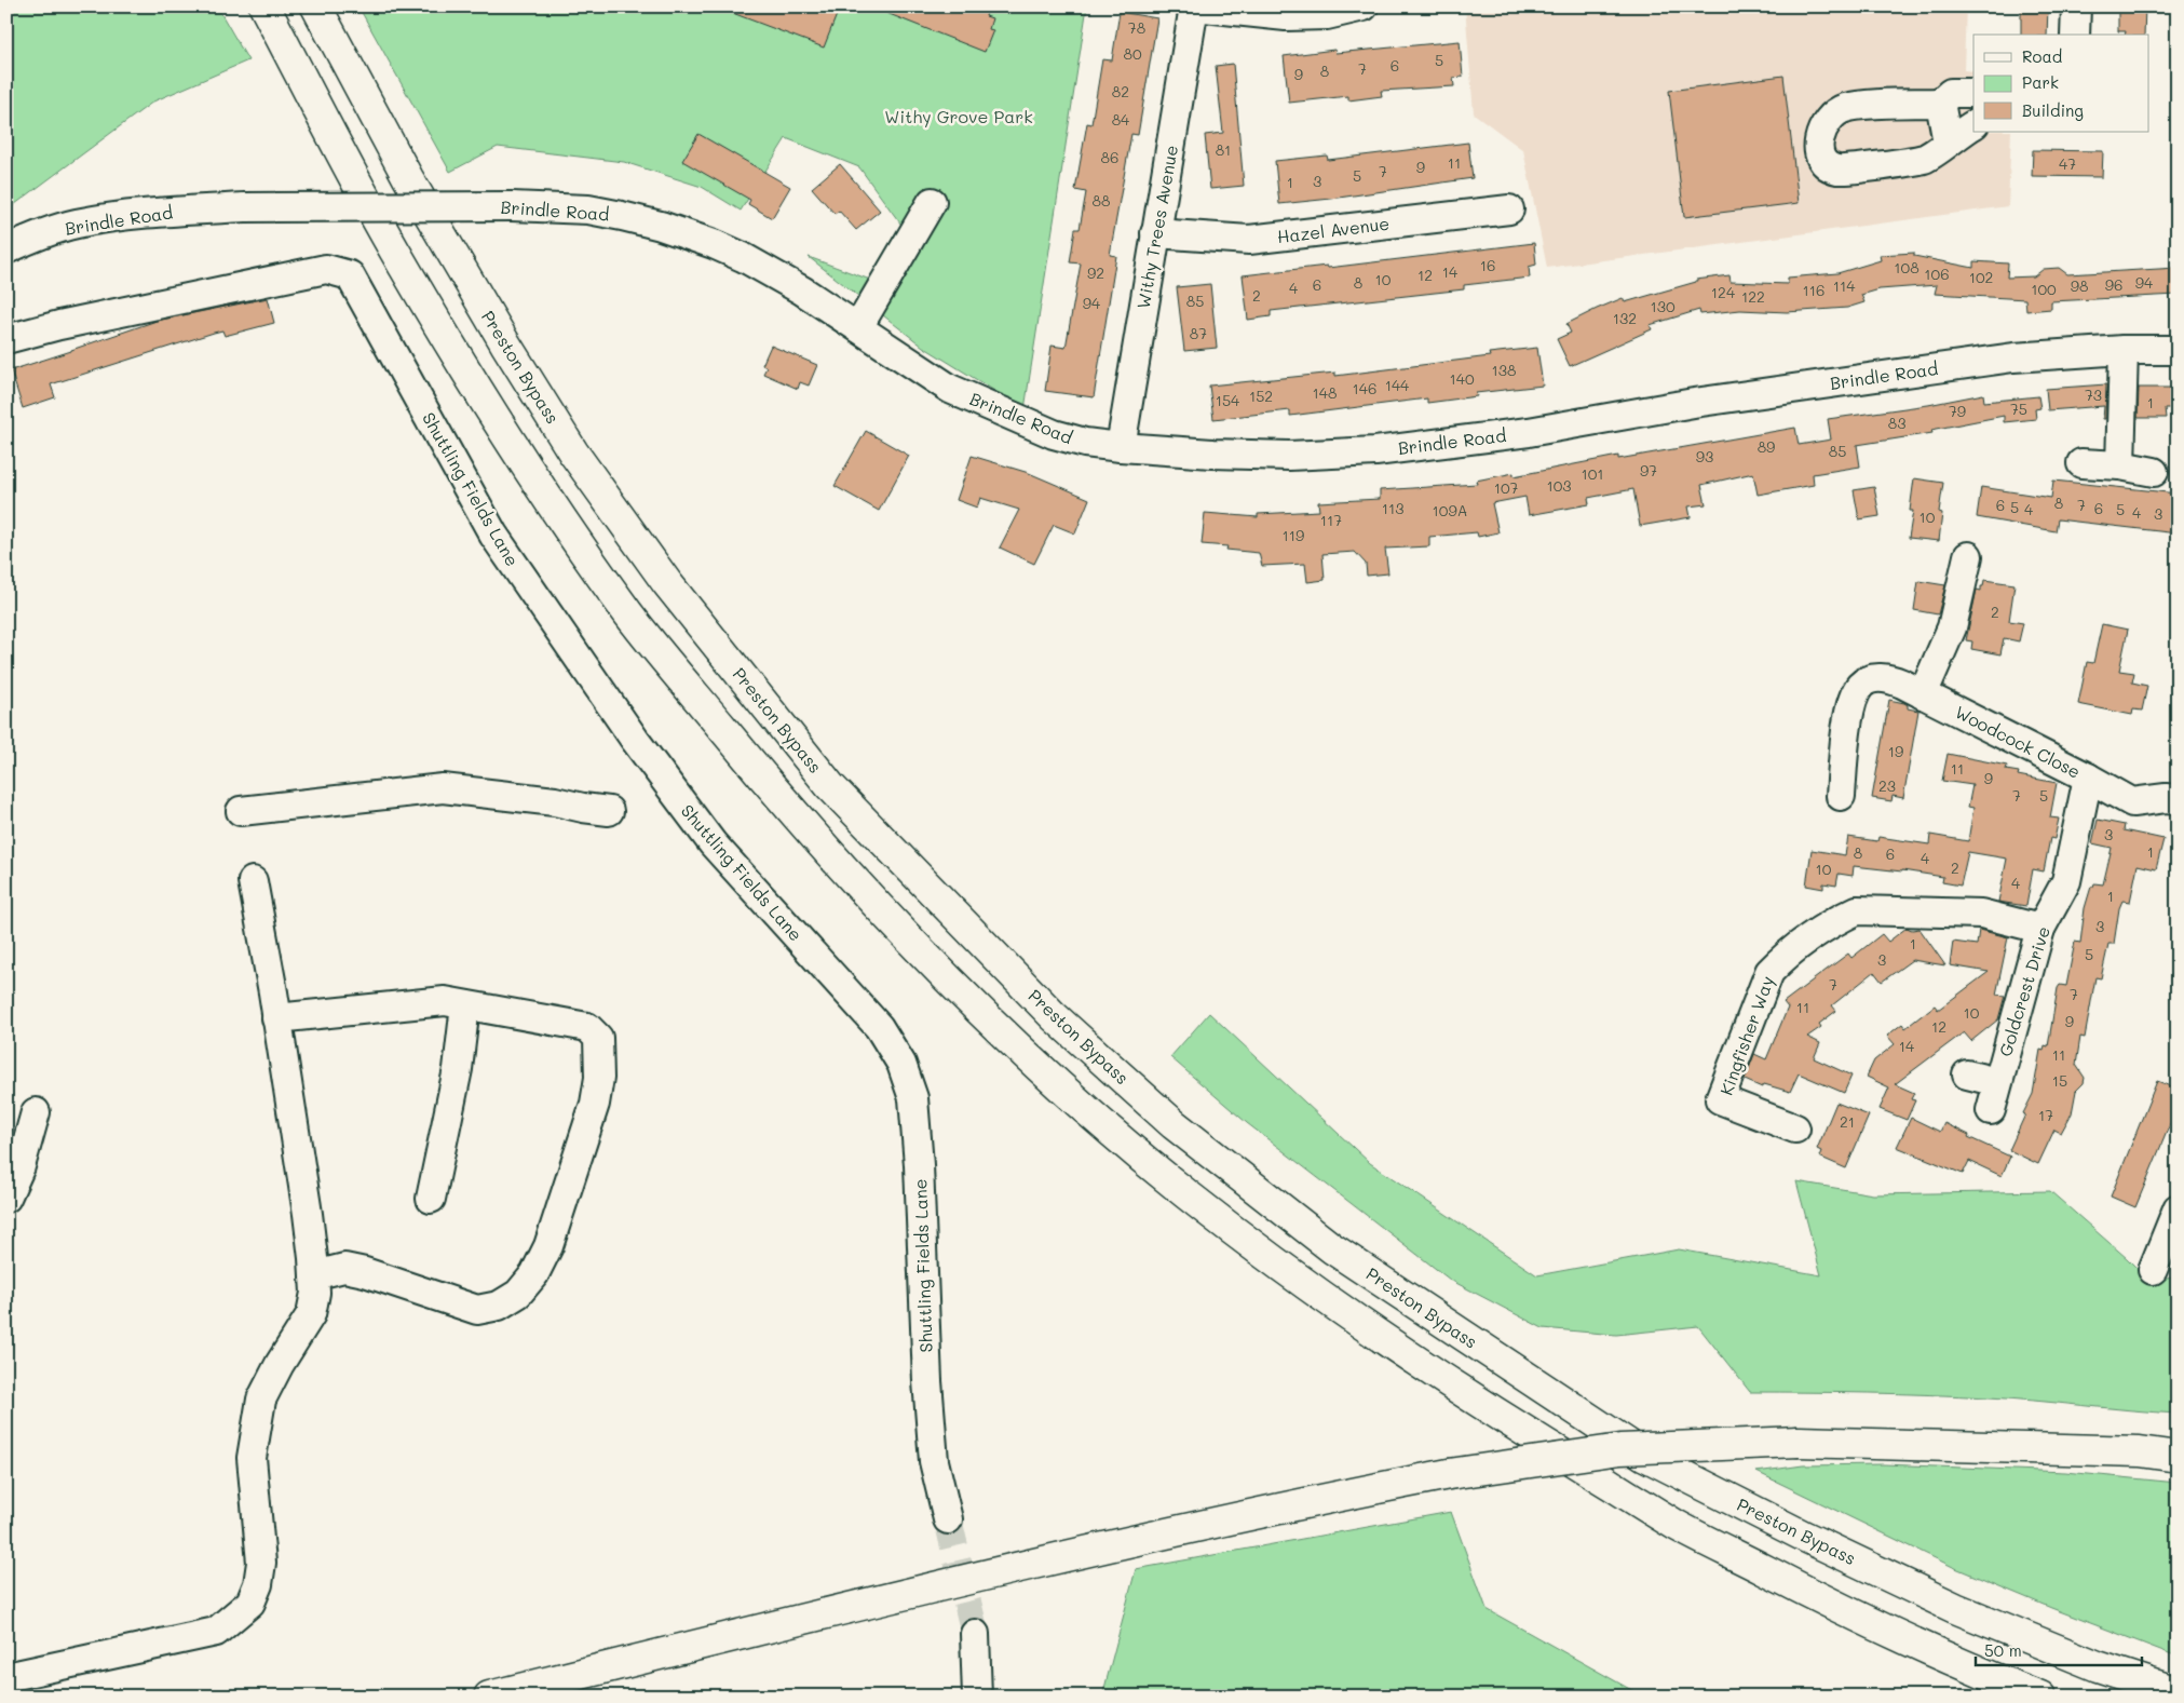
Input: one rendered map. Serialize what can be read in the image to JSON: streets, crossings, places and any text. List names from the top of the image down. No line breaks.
{"streets":{"highway":["Preston Bypass"],"street":["Brindle Road","Withy Trees Avenue","Hazel Avenue","Shuttling Fields Lane","Woodcock Close","Goldcrest Drive","Kingfisher Way"]},"crossings":[["Brindle Road","Withy Trees Avenue"],["Withy Trees Avenue","Hazel Avenue"],["Woodcock Close","Goldcrest Drive"],["Goldcrest Drive","Kingfisher Way"]],"parks":["Withy Grove Park"],"house_numbers":["78","80","5","6","7","8","9","82","84","81","86","11","47","9","7","5","3","1","88","16","108","14","92","106","12","102","10","8","94","6","96","114","98","4","100","116","124","2","122","85","94","130","132","87","138","140","144","146","148","73","152","154","1","75","79","83","89","85","93","97","101","103","107","8","6","7","5","113","6","4","5","109A","4","3","10","117","119","2","19","11","9","23","7","5","3","1","8","6","4","2","10","4","1","3","1","5","3","7","7","11","10","9","12","14","11","15","17","21"],"legend":["Road","Park","Building"],"scale_bar":"50 m"}
